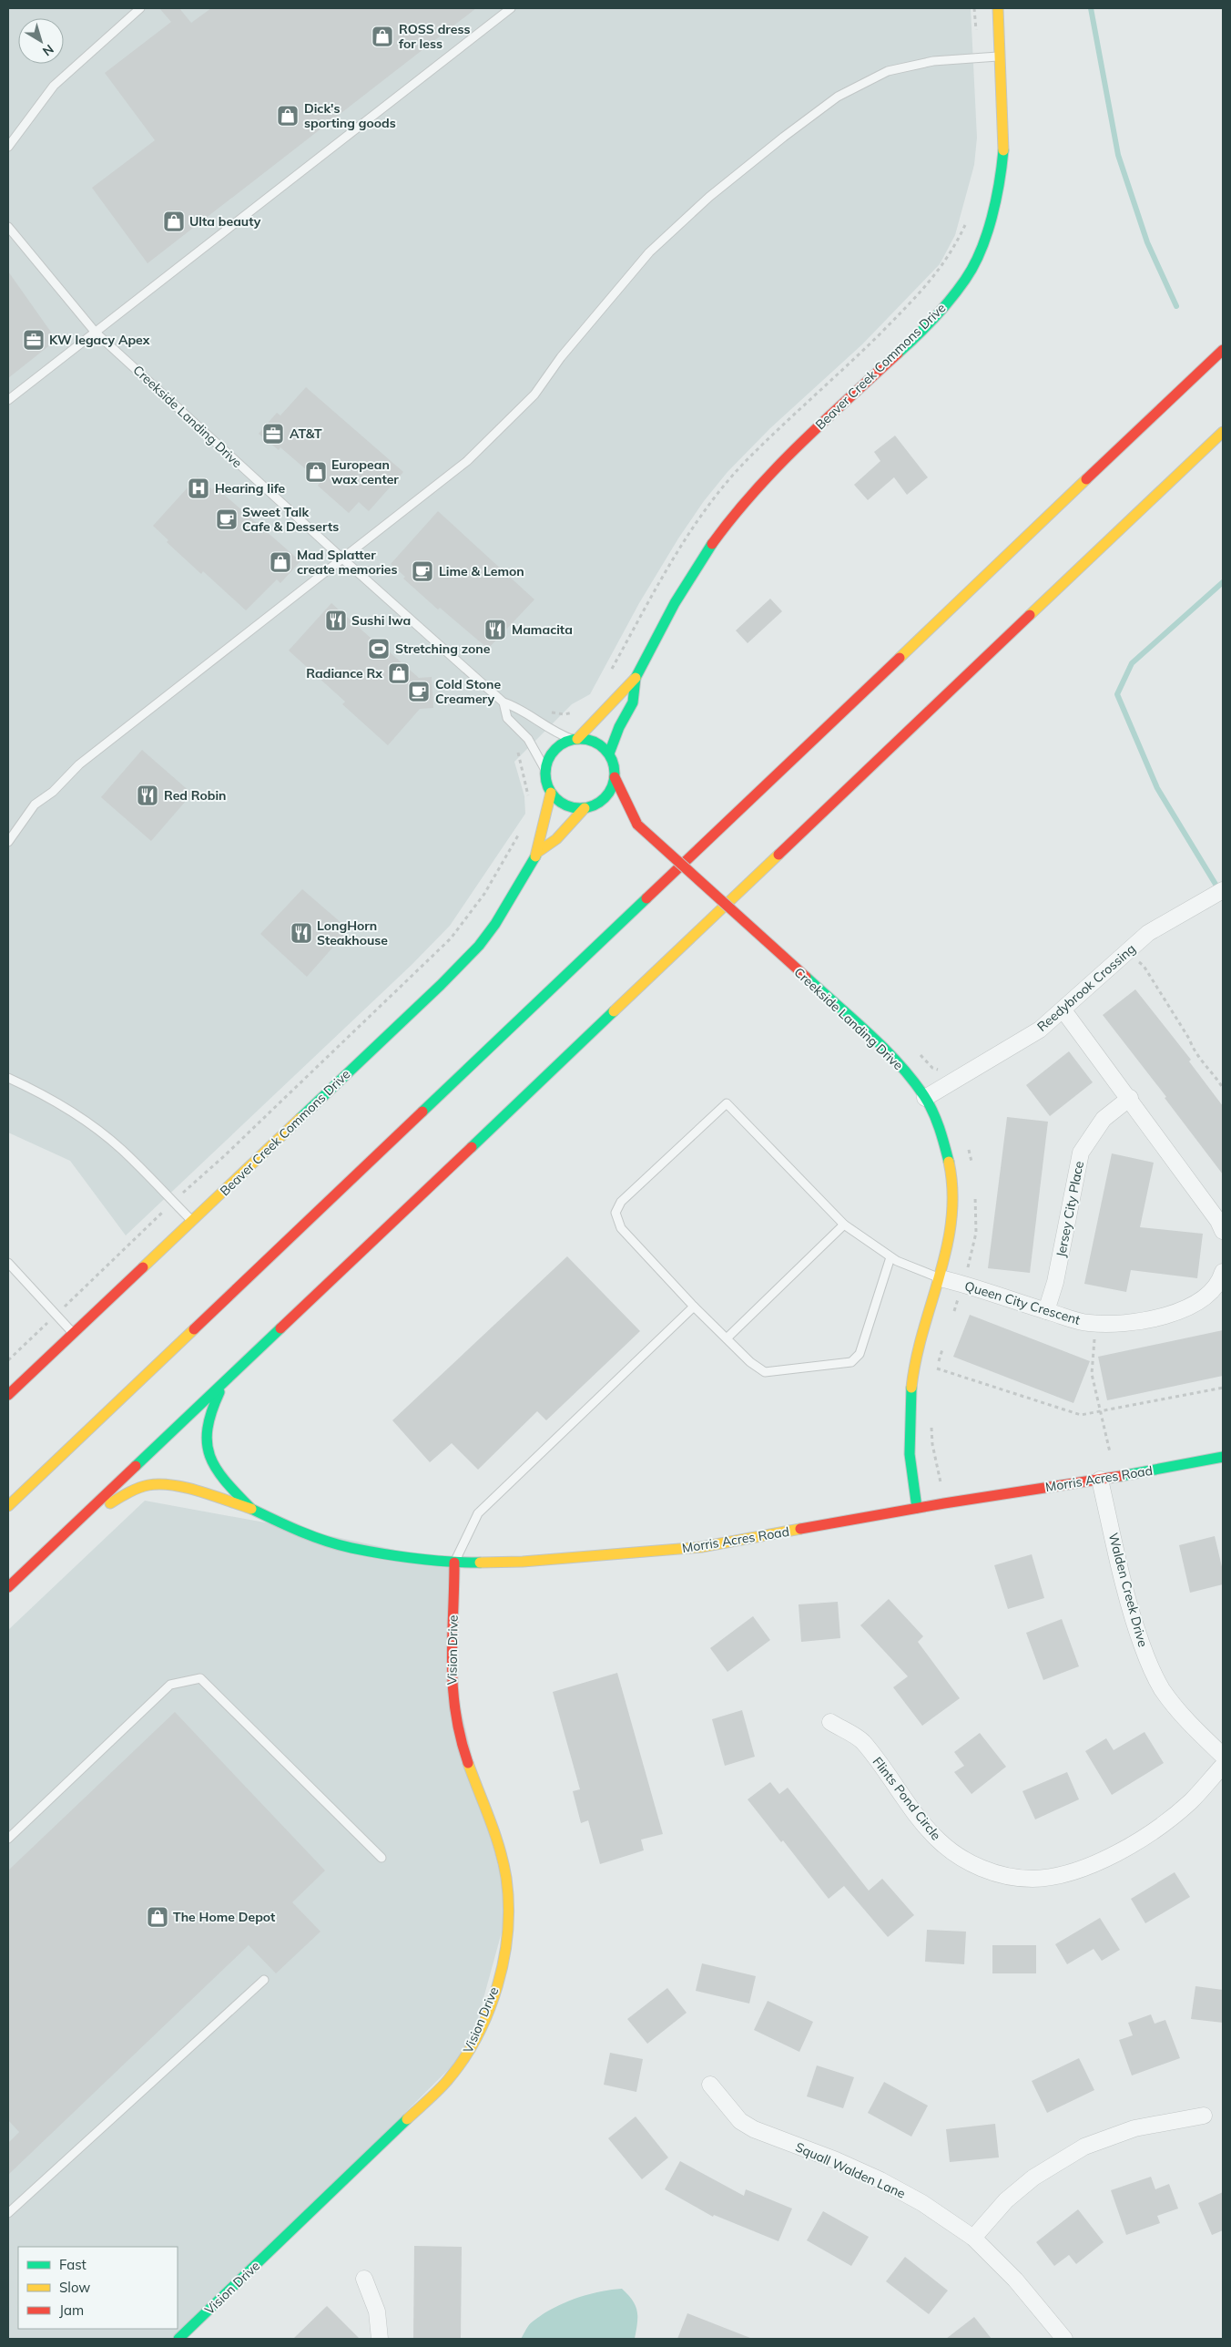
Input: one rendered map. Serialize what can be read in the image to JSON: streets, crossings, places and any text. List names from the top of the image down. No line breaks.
{"streets":{"main road":["Beaver Creek Commons Drive","Creekside Landing Drive","Morris Acres Road","Vision Drive"],"street":["Reedybrook Crossing","Jersey City Place","Queen City Crescent","Walden Creek Drive","Flints Pond Circle","Squall Walden Lane"]},"crossings":[["Beaver Creek Commons Drive","Creekside Landing Drive"],["Creekside Landing Drive","Reedybrook Crossing"],["Creekside Landing Drive","Queen City Crescent"],["Creekside Landing Drive","Morris Acres Road"],["Jersey City Place","Queen City Crescent"],["Morris Acres Road","Walden Creek Drive"],["Morris Acres Road","Vision Drive"]],"places":{"shop":["ROSS dress for less","Dick's sporting goods","Ulta beauty","European wax center","Mad Splatter create memories","Radiance Rx","The Home Depot"],"office":["KW legacy Apex","AT&T"],"hospital":["Hearing life"],"cafe":["Sweet Talk Cafe & Desserts","Lime & Lemon","Cold Stone Creamery"],"restaurant":["Sushi Iwa","Mamacita","Red Robin","LongHorn Steakhouse"],"sports":["Stretching zone"]},"legend":["Fast","Slow","Jam"],"north":"bottom right"}
